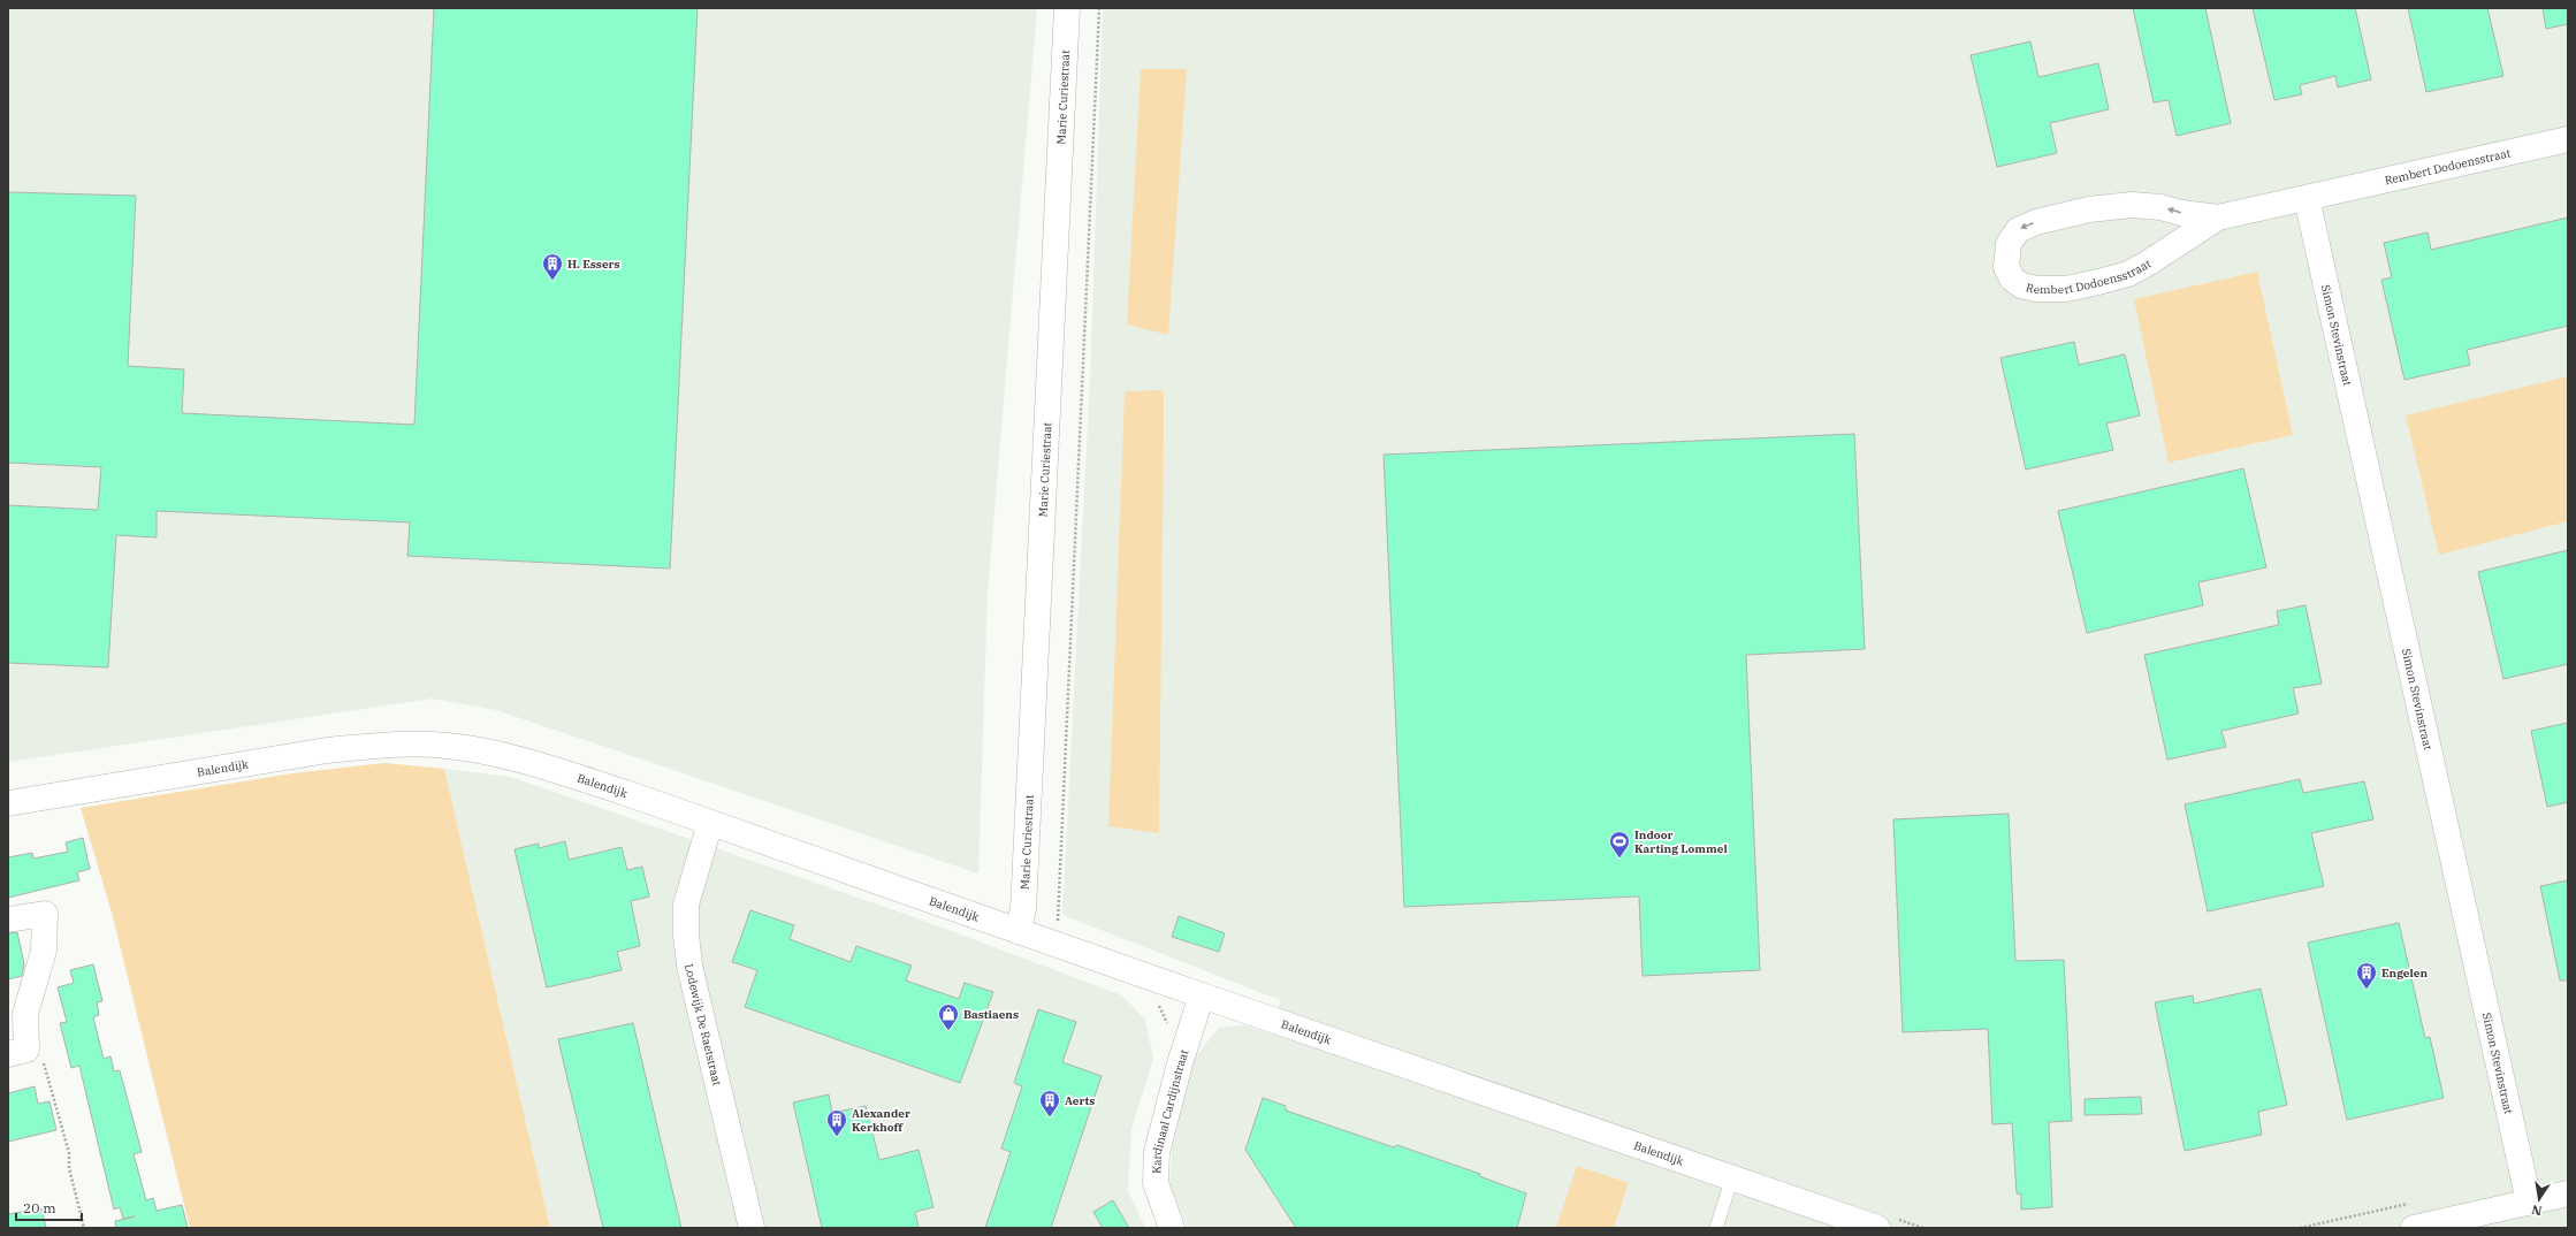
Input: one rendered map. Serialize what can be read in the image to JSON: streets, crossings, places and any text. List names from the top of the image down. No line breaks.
{"streets":{"street":["Marie Curiestraat","Rembert Dodoensstraat","Simon Stevinstraat","Balendijk","Lodewijk De Raetstraat","Kardinaal Cardijnstraat"]},"crossings":[["Marie Curiestraat","Balendijk"],["Rembert Dodoensstraat","Simon Stevinstraat"],["Balendijk","Lodewijk De Raetstraat"],["Balendijk","Kardinaal Cardijnstraat"]],"places":{"building":["H. Essers","Engelen","Aerts","Alexander Kerkhoff"],"sports":["Indoor Karting Lommel"],"shop":["Bastiaens"]},"scale_bar":"20 m","north":"bottom"}
